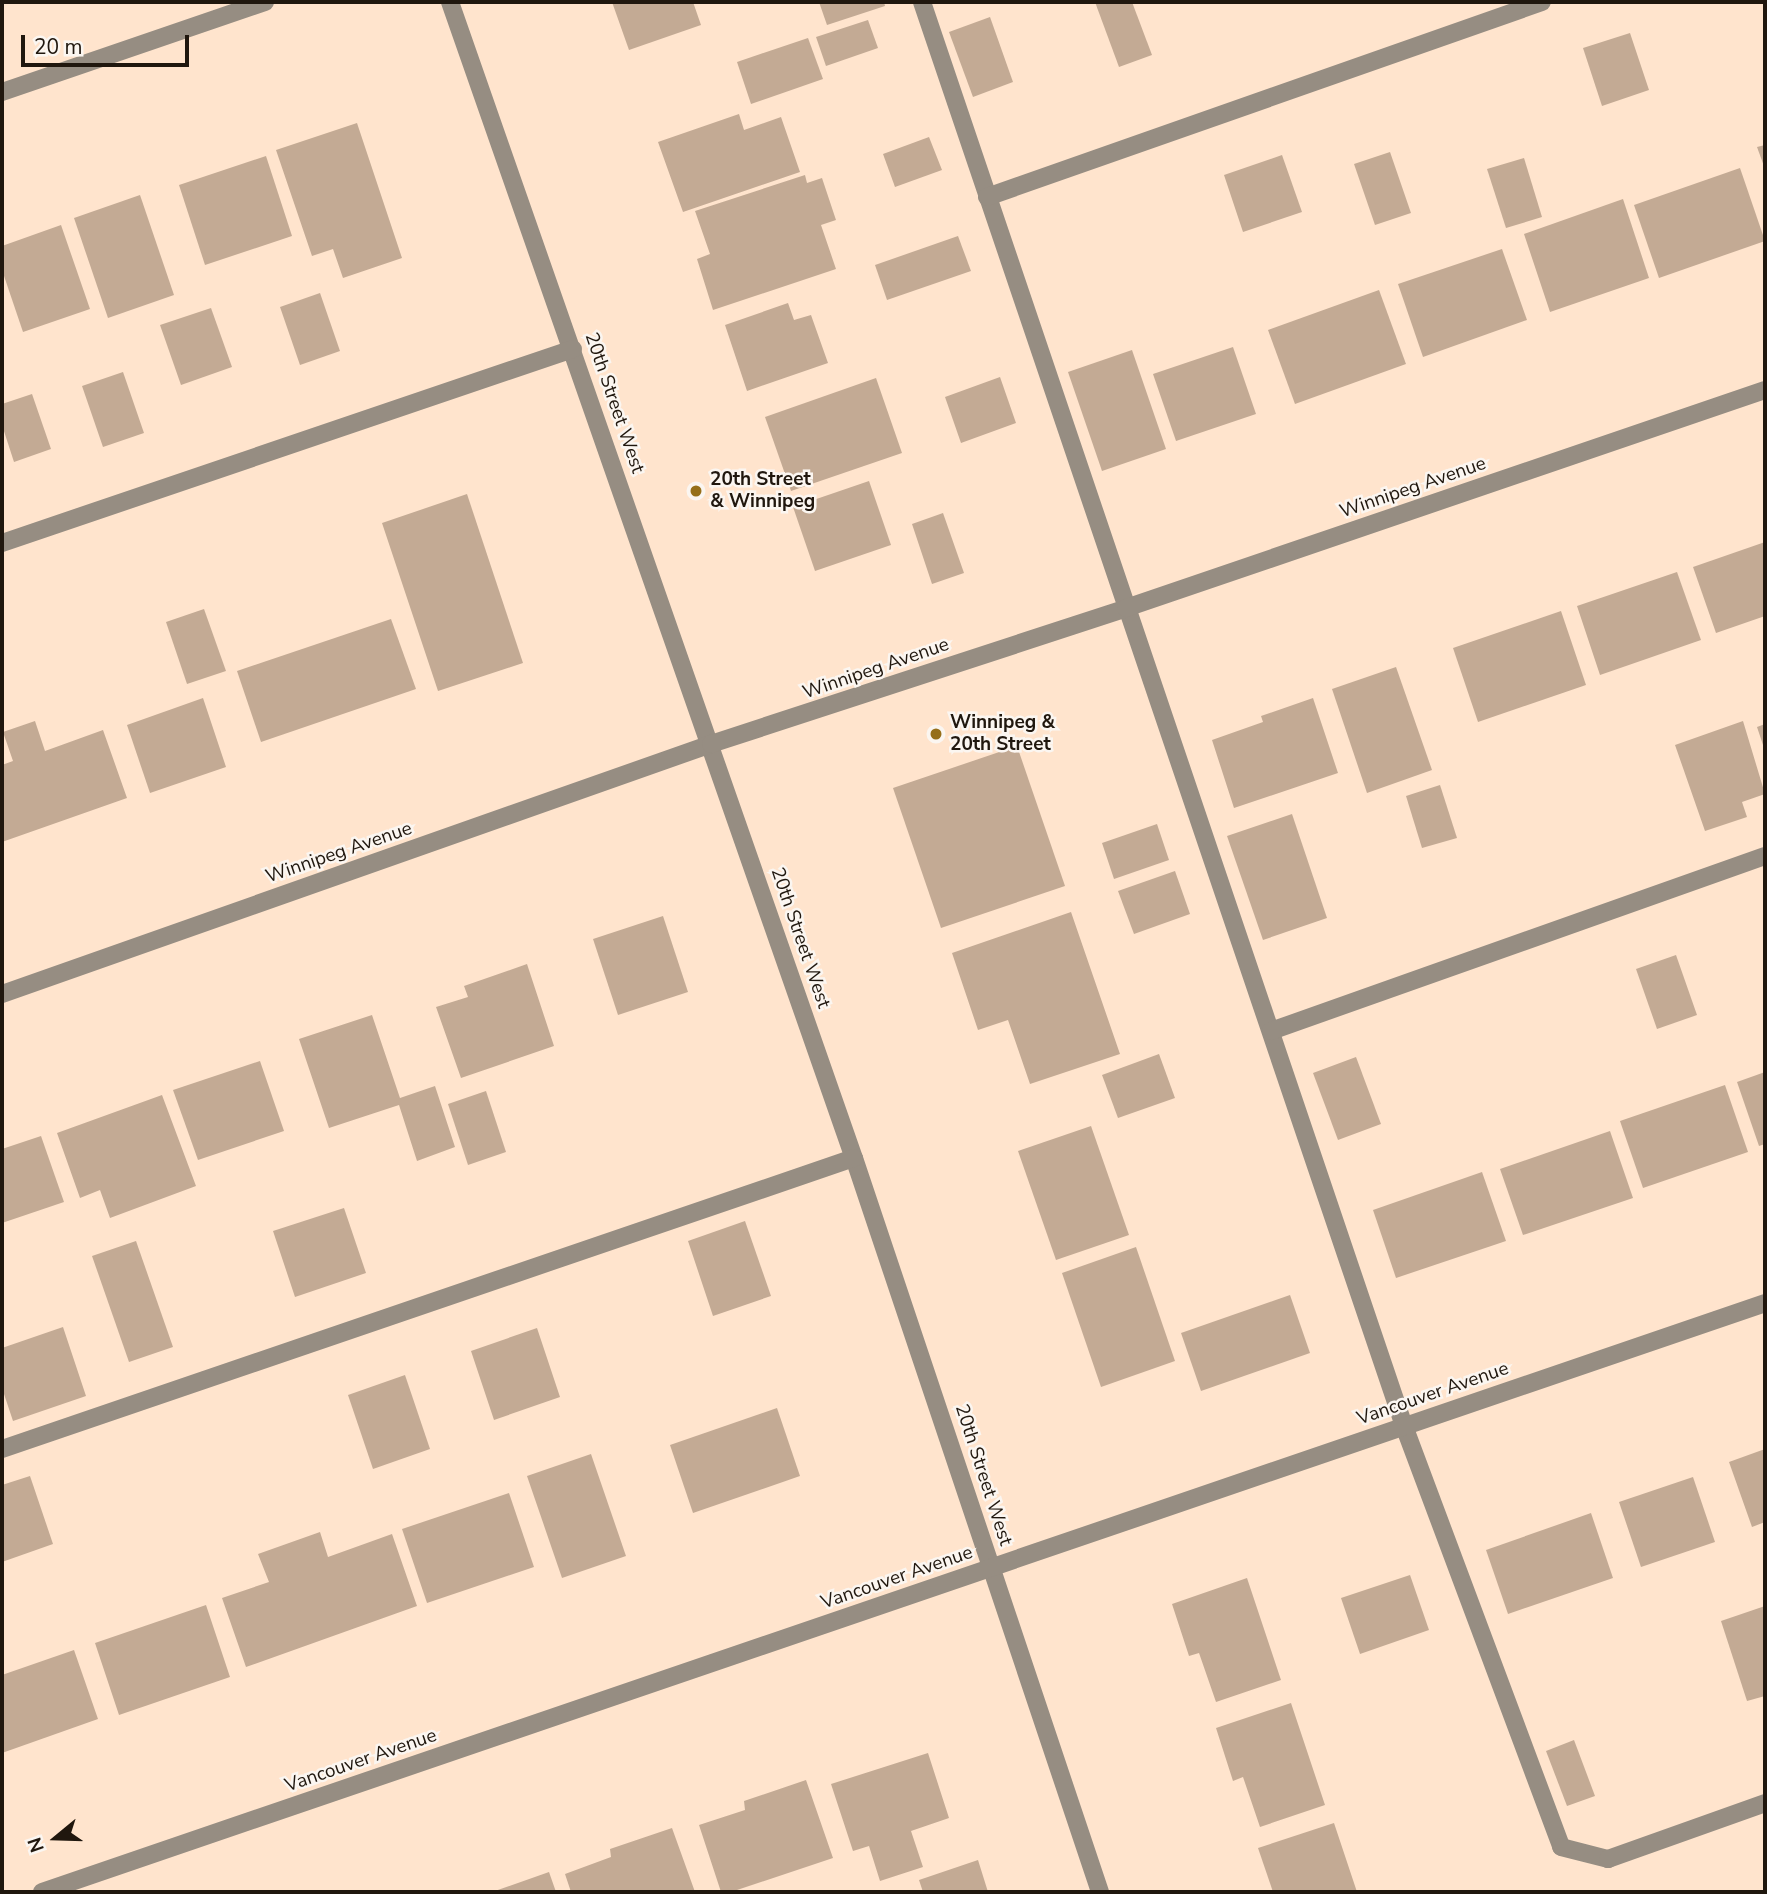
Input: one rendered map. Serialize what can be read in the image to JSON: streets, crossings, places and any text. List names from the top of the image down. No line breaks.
{"streets":{"street":["20th Street West","Winnipeg Avenue","Vancouver Avenue"]},"crossings":[["20th Street West","Winnipeg Avenue"],["20th Street West","Vancouver Avenue"]],"places":["20th Street & Winnipeg","Winnipeg & 20th Street"],"scale_bar":"20 m","north":"left"}
